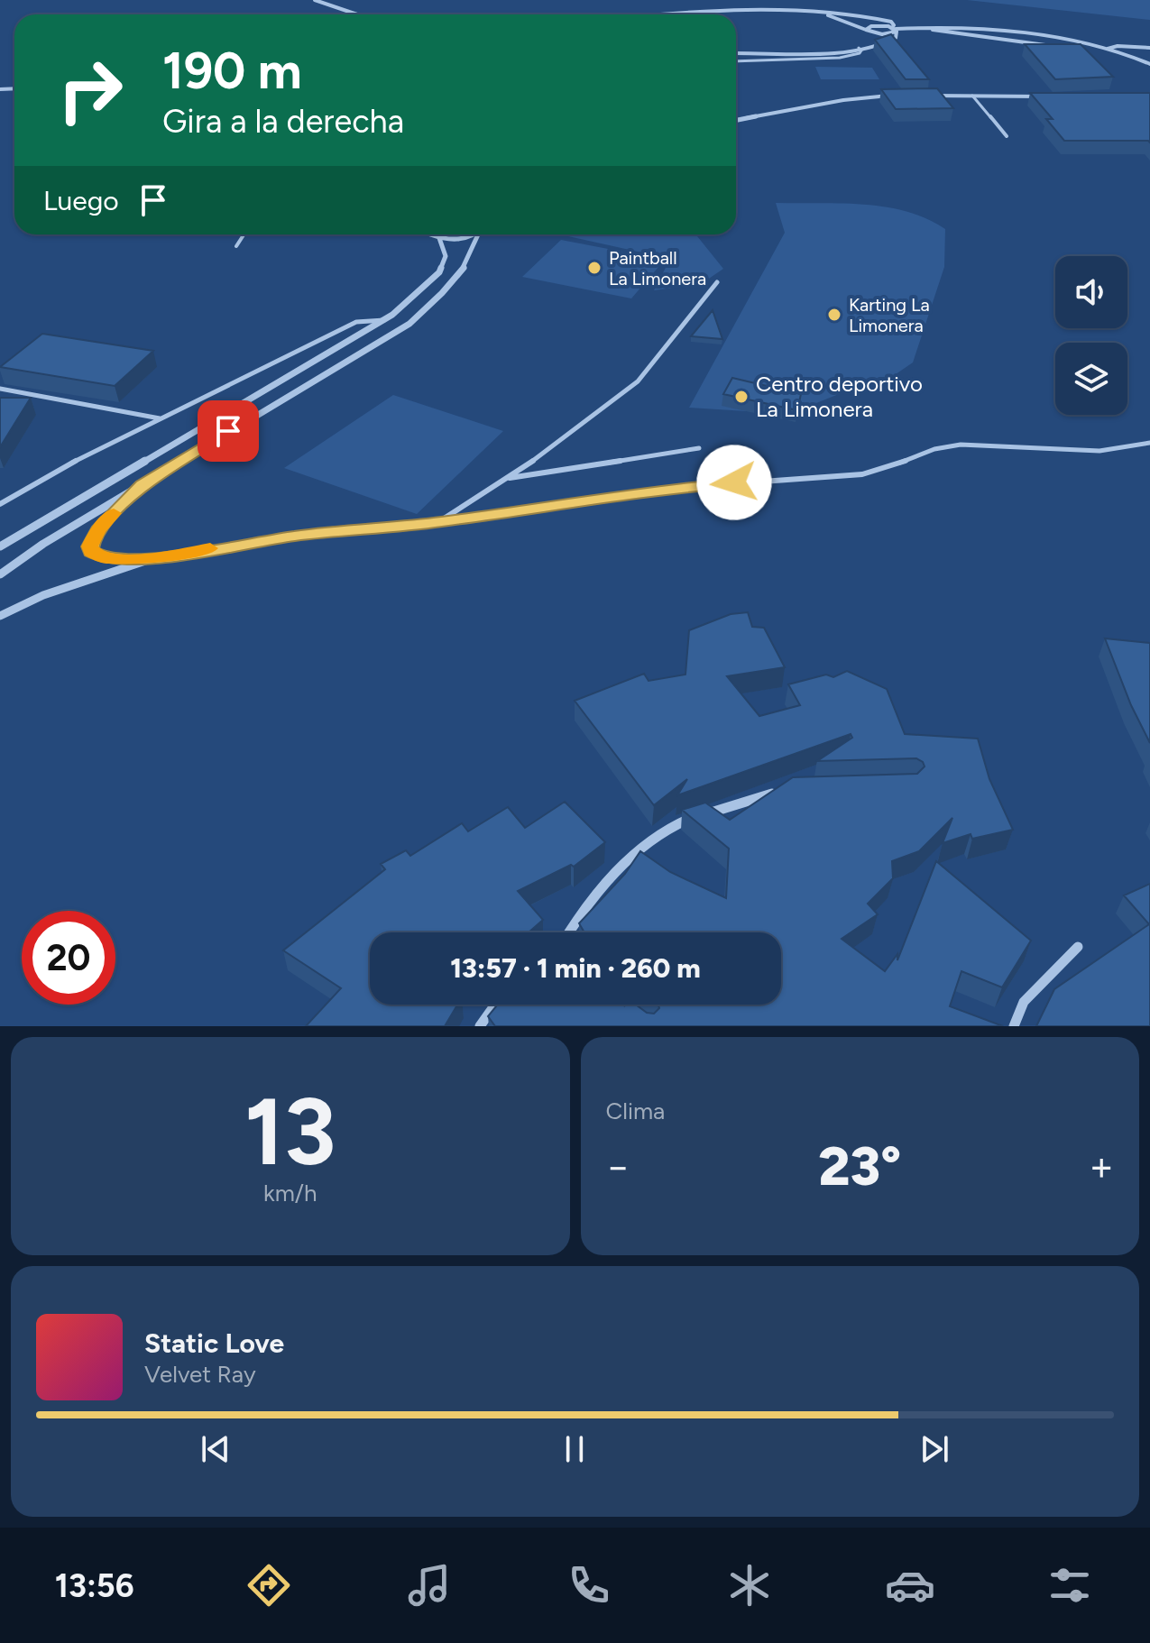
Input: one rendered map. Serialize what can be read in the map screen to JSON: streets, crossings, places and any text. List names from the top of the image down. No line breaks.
{"places":["Paintball La Limonera","Karting La Limonera","Centro deportivo La Limonera"],"page":{"turn":["190 m","Gira a la derecha"],"then":"Luego","limit":"20","trip":"13:57 · 1 min · 260 m","tile":[["13","km/h"],"Clima"],"heat":["−","23°","+"],"song":["Static Love","Velvet Ray"],"tabs":"13:56"}}
